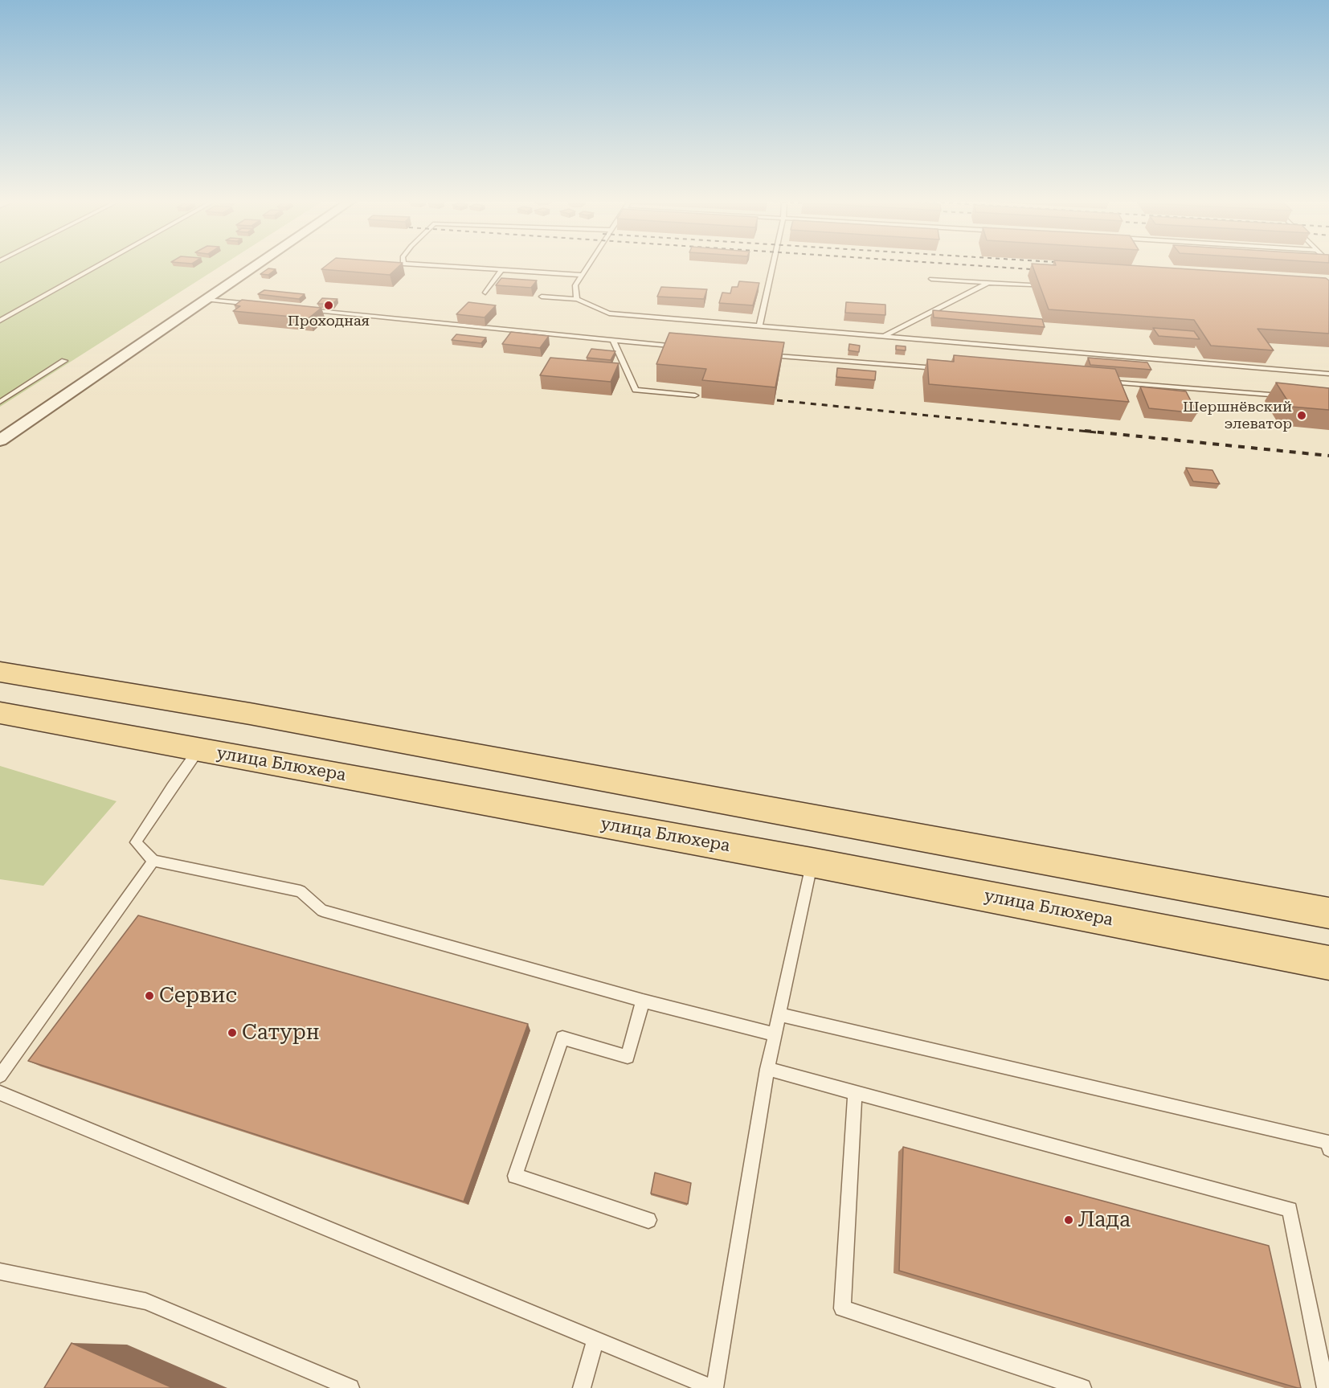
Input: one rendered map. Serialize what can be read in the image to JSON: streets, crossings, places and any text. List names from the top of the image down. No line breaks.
{"streets":{"main road":["улица Блюхера"]},"places":["Проходная","Шершнёвский элеватор","Сервис","Сатурн","Лада"]}
